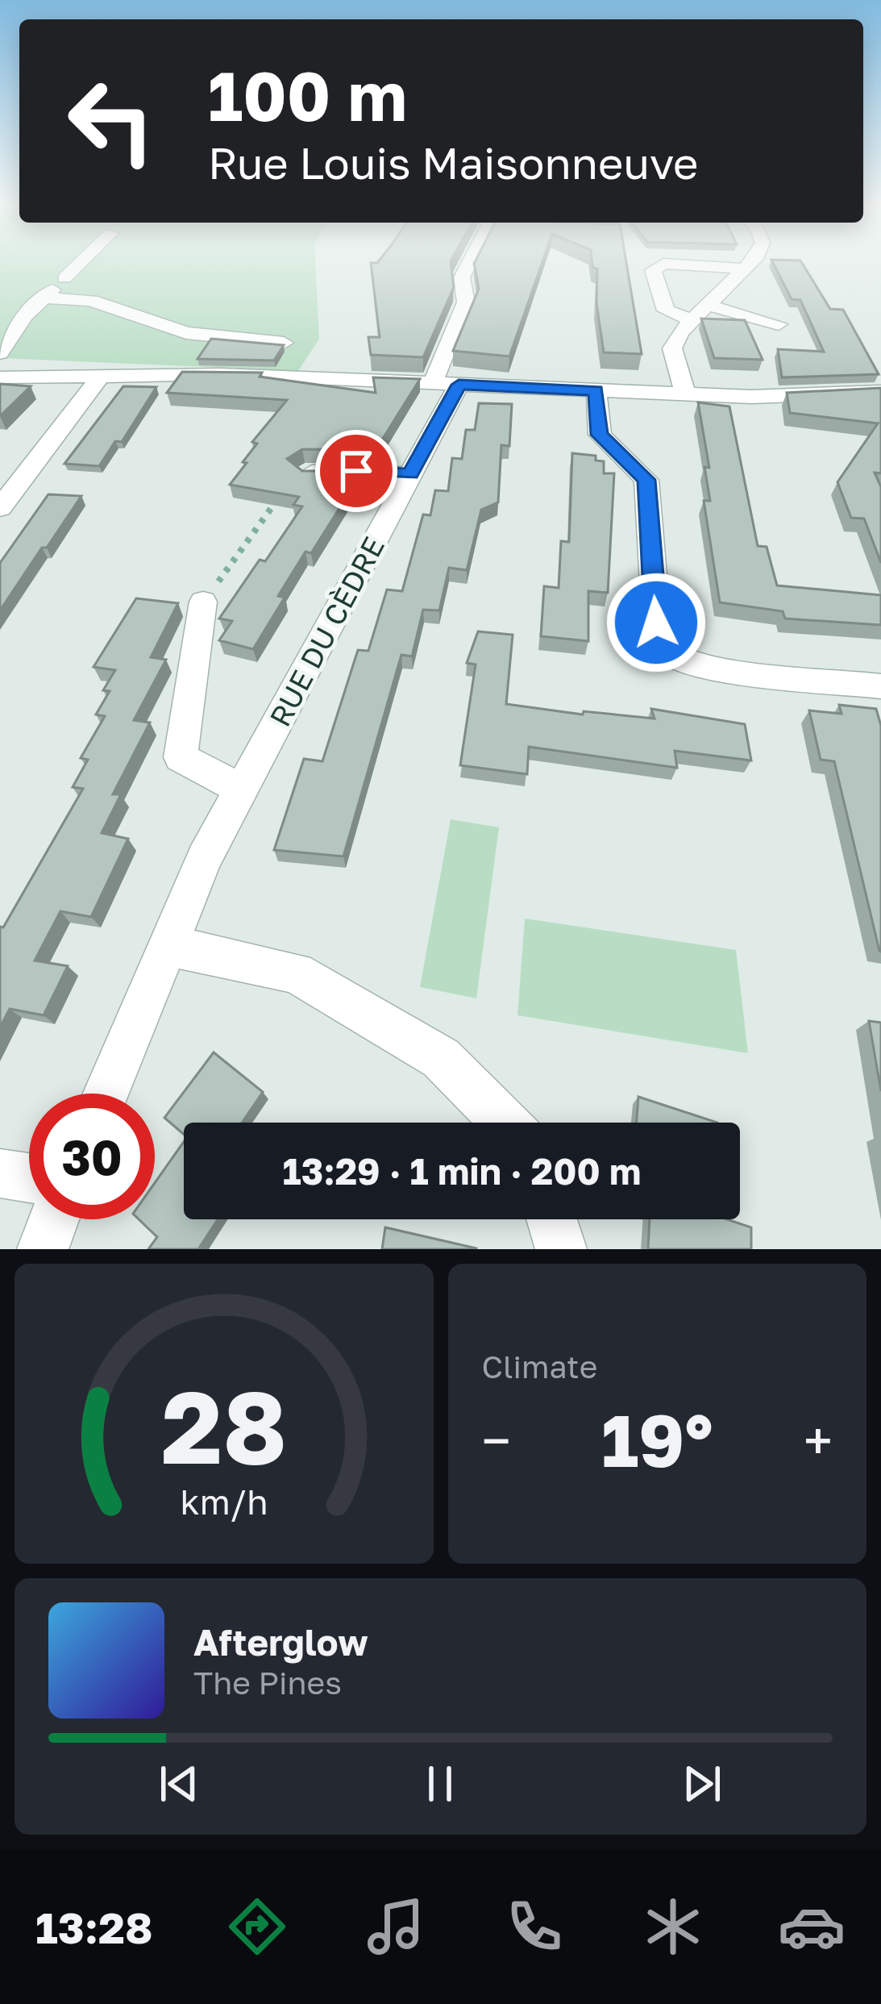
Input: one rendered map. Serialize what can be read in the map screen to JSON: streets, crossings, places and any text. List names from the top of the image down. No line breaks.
{"streets":{"street":["RUE DU CÈDRE"]},"page":{"turn":["100 m","Rue Louis Maisonneuve"],"limit":"30","trip":"13:29 · 1 min · 200 m","tile":"Climate","heat":["−","19°","+"],"song":["Afterglow","The Pines"],"tabs":"13:28","gauge":["28","km/h"]}}
